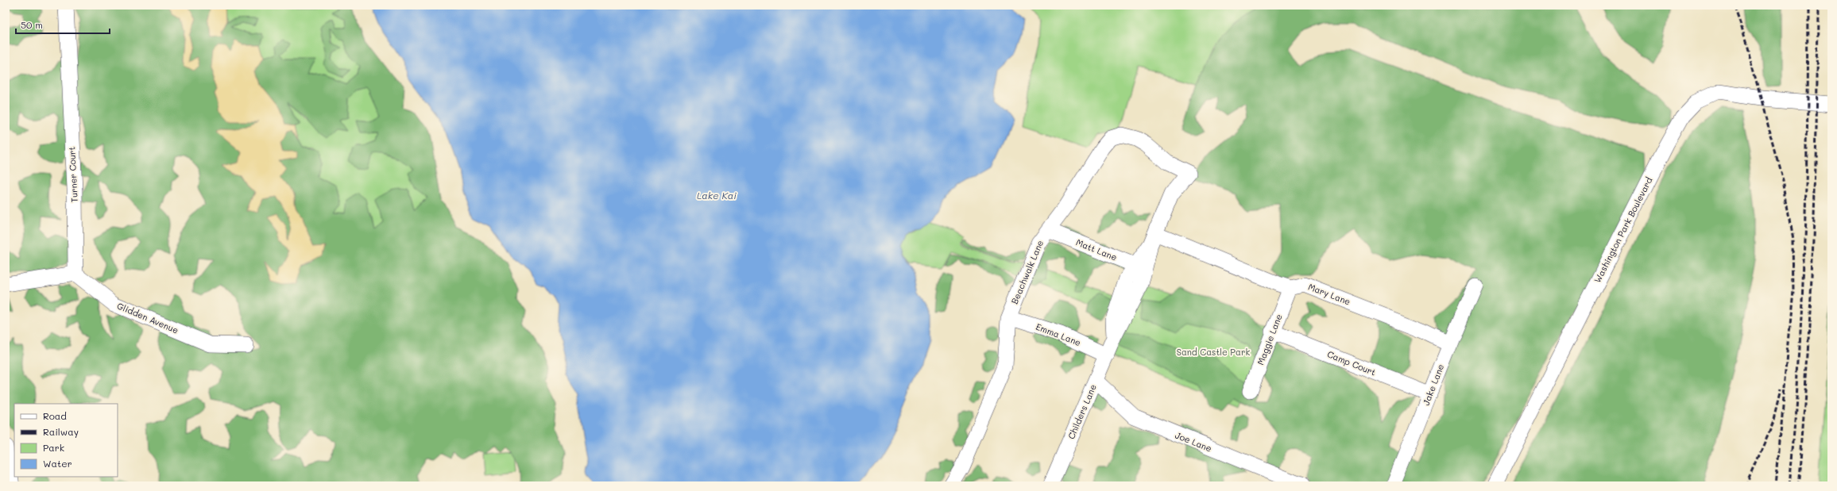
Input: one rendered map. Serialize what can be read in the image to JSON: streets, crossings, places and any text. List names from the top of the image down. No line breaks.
{"streets":{"street":["Turner Court","Washington Park Boulevard","Matt Lane","Beachwalk Lane","Mary Lane","Glidden Avenue","Emma Lane","Maggie Lane","Camp Court","Jake Lane","Childers Lane","Joe Lane"]},"crossings":[["Turner Court","Glidden Avenue"],["Matt Lane","Beachwalk Lane"],["Matt Lane","Childers Lane"],["Beachwalk Lane","Emma Lane"],["Beachwalk Lane","Childers Lane"],["Mary Lane","Maggie Lane"],["Mary Lane","Jake Lane"],["Emma Lane","Childers Lane"],["Maggie Lane","Camp Court"],["Camp Court","Jake Lane"],["Childers Lane","Joe Lane"]],"water":["Lake Kai"],"parks":["Sand Castle Park"],"legend":["Road","Railway","Park","Water"],"scale_bar":"50 m"}
